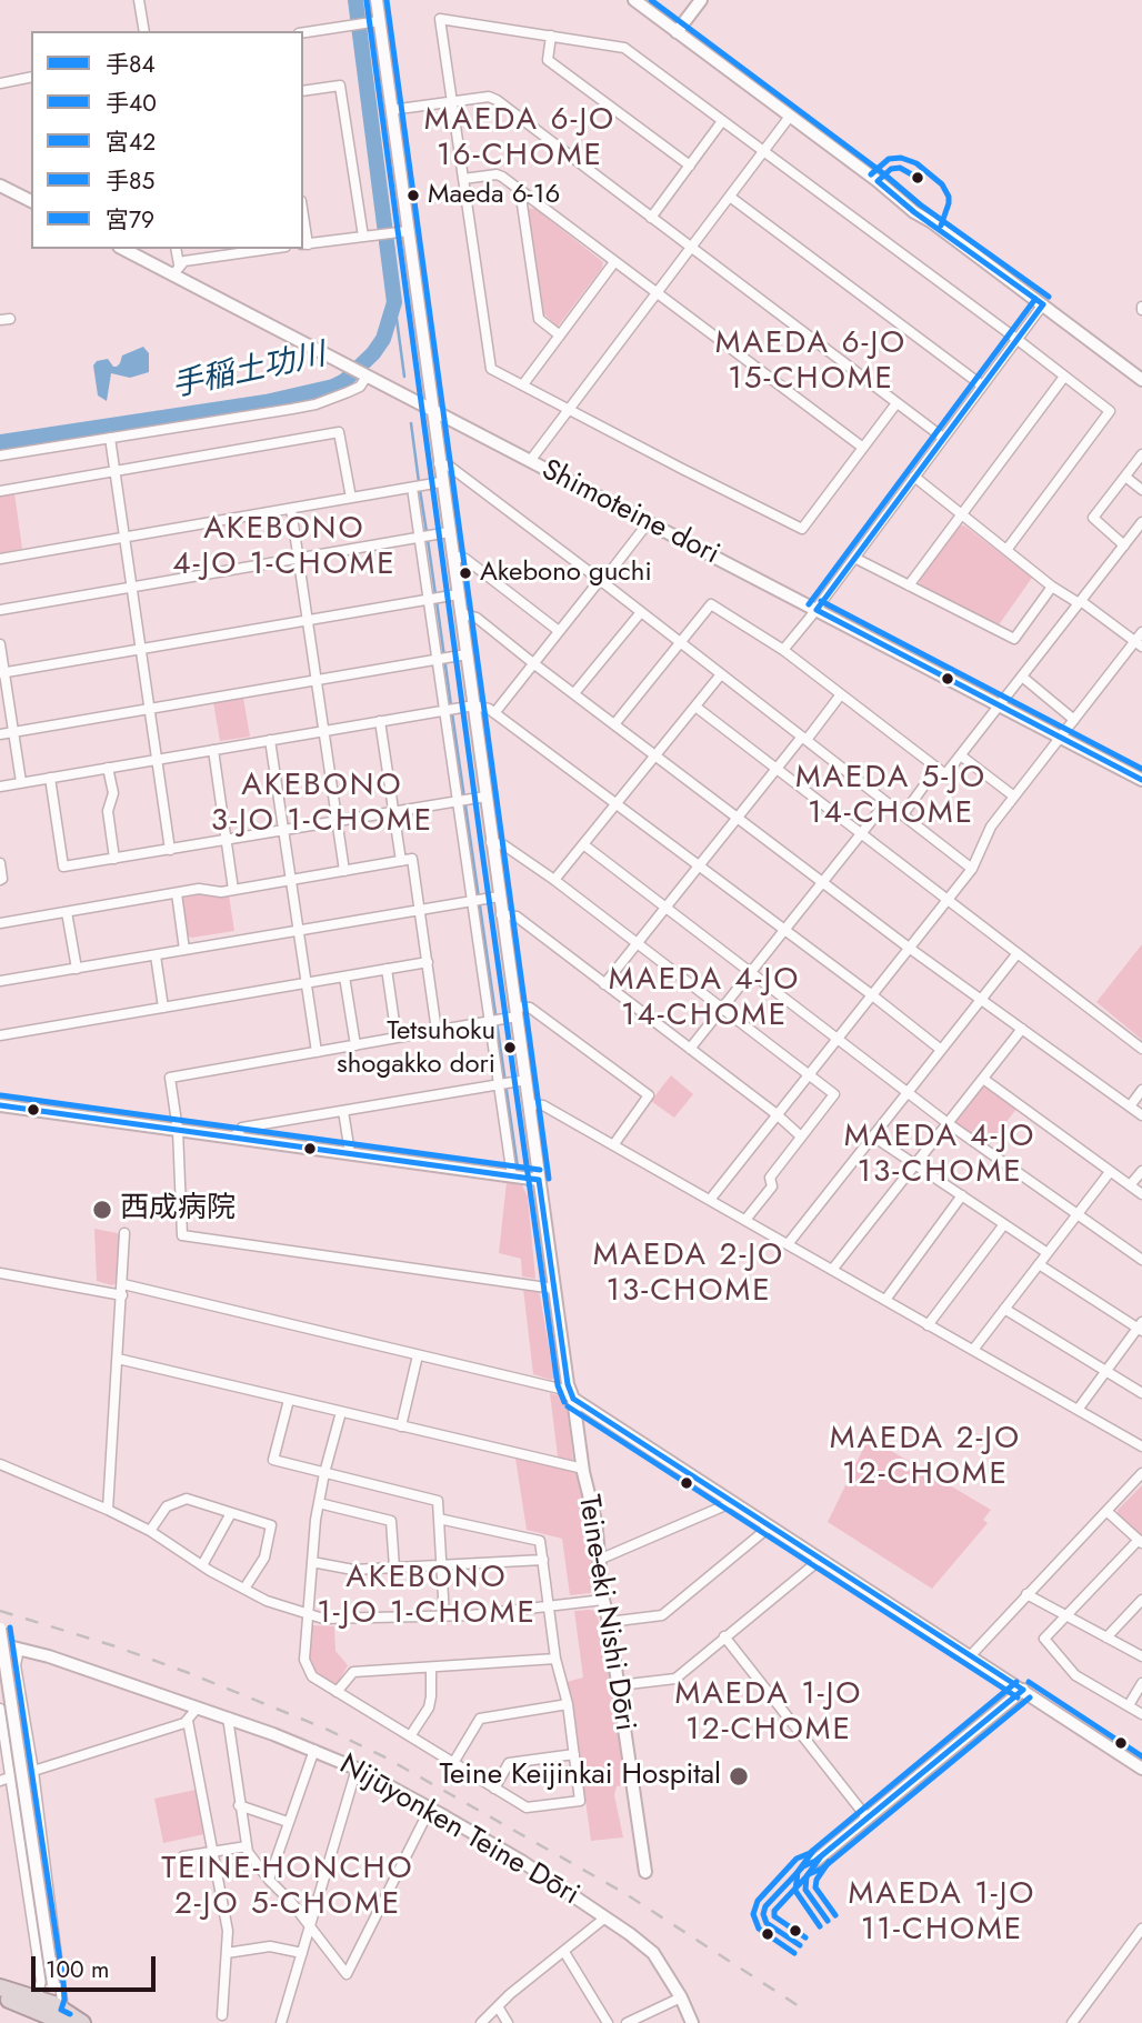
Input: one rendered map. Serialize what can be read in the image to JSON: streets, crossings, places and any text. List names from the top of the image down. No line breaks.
{"streets":{"street":["Shimoteine dori","Teine-eki Nishi Dōri","Nijūyonken Teine Dōri"]},"crossings":[["Shimoteine dori","Teine-eki Nishi Dōri"]],"districts":["MAEDA 6-JO 16-CHOME","MAEDA 6-JO 15-CHOME","AKEBONO 4-JO 1-CHOME","MAEDA 5-JO 14-CHOME","AKEBONO 3-JO 1-CHOME","MAEDA 4-JO 14-CHOME","MAEDA 4-JO 13-CHOME","MAEDA 2-JO 13-CHOME","MAEDA 2-JO 12-CHOME","AKEBONO 1-JO 1-CHOME","MAEDA 1-JO 12-CHOME","TEINE-HONCHO 2-JO 5-CHOME","MAEDA 1-JO 11-CHOME"],"water":["手稲土功川"],"places":["Maeda 6-16","Akebono guchi","Tetsuhoku shogakko dori","西成病院","Teine Keijinkai Hospital"],"lines":["transit line 宮42","transit line 手85","transit line 手40","transit line 宮79","transit line 手84"],"legend":["手84","手40","宮42","手85","宮79"],"scale_bar":"100 m"}
